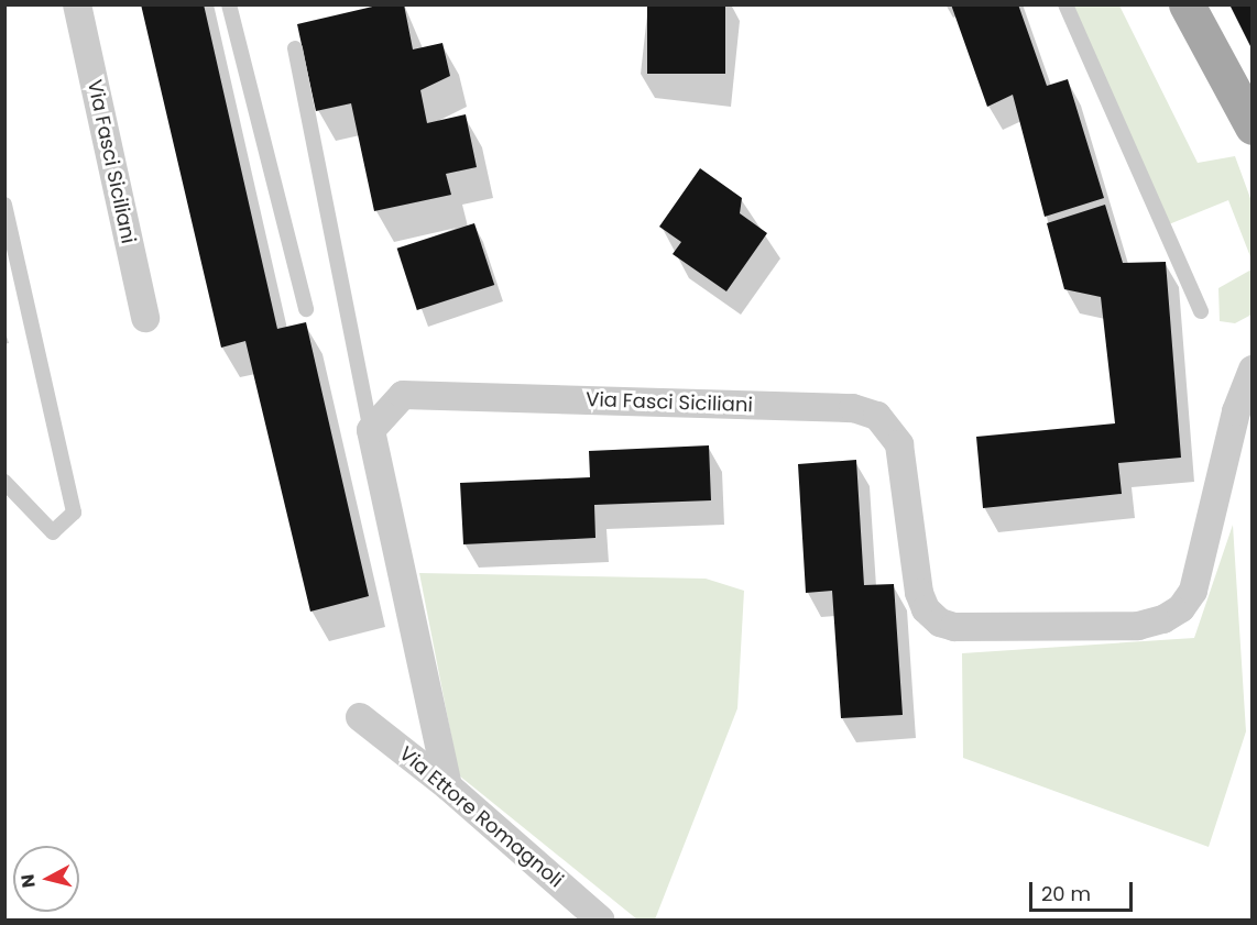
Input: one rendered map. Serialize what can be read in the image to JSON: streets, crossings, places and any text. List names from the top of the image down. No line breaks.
{"streets":{"street":["Via Fasci Siciliani","Via Ettore Romagnoli"]},"scale_bar":"20 m","north":"left"}
